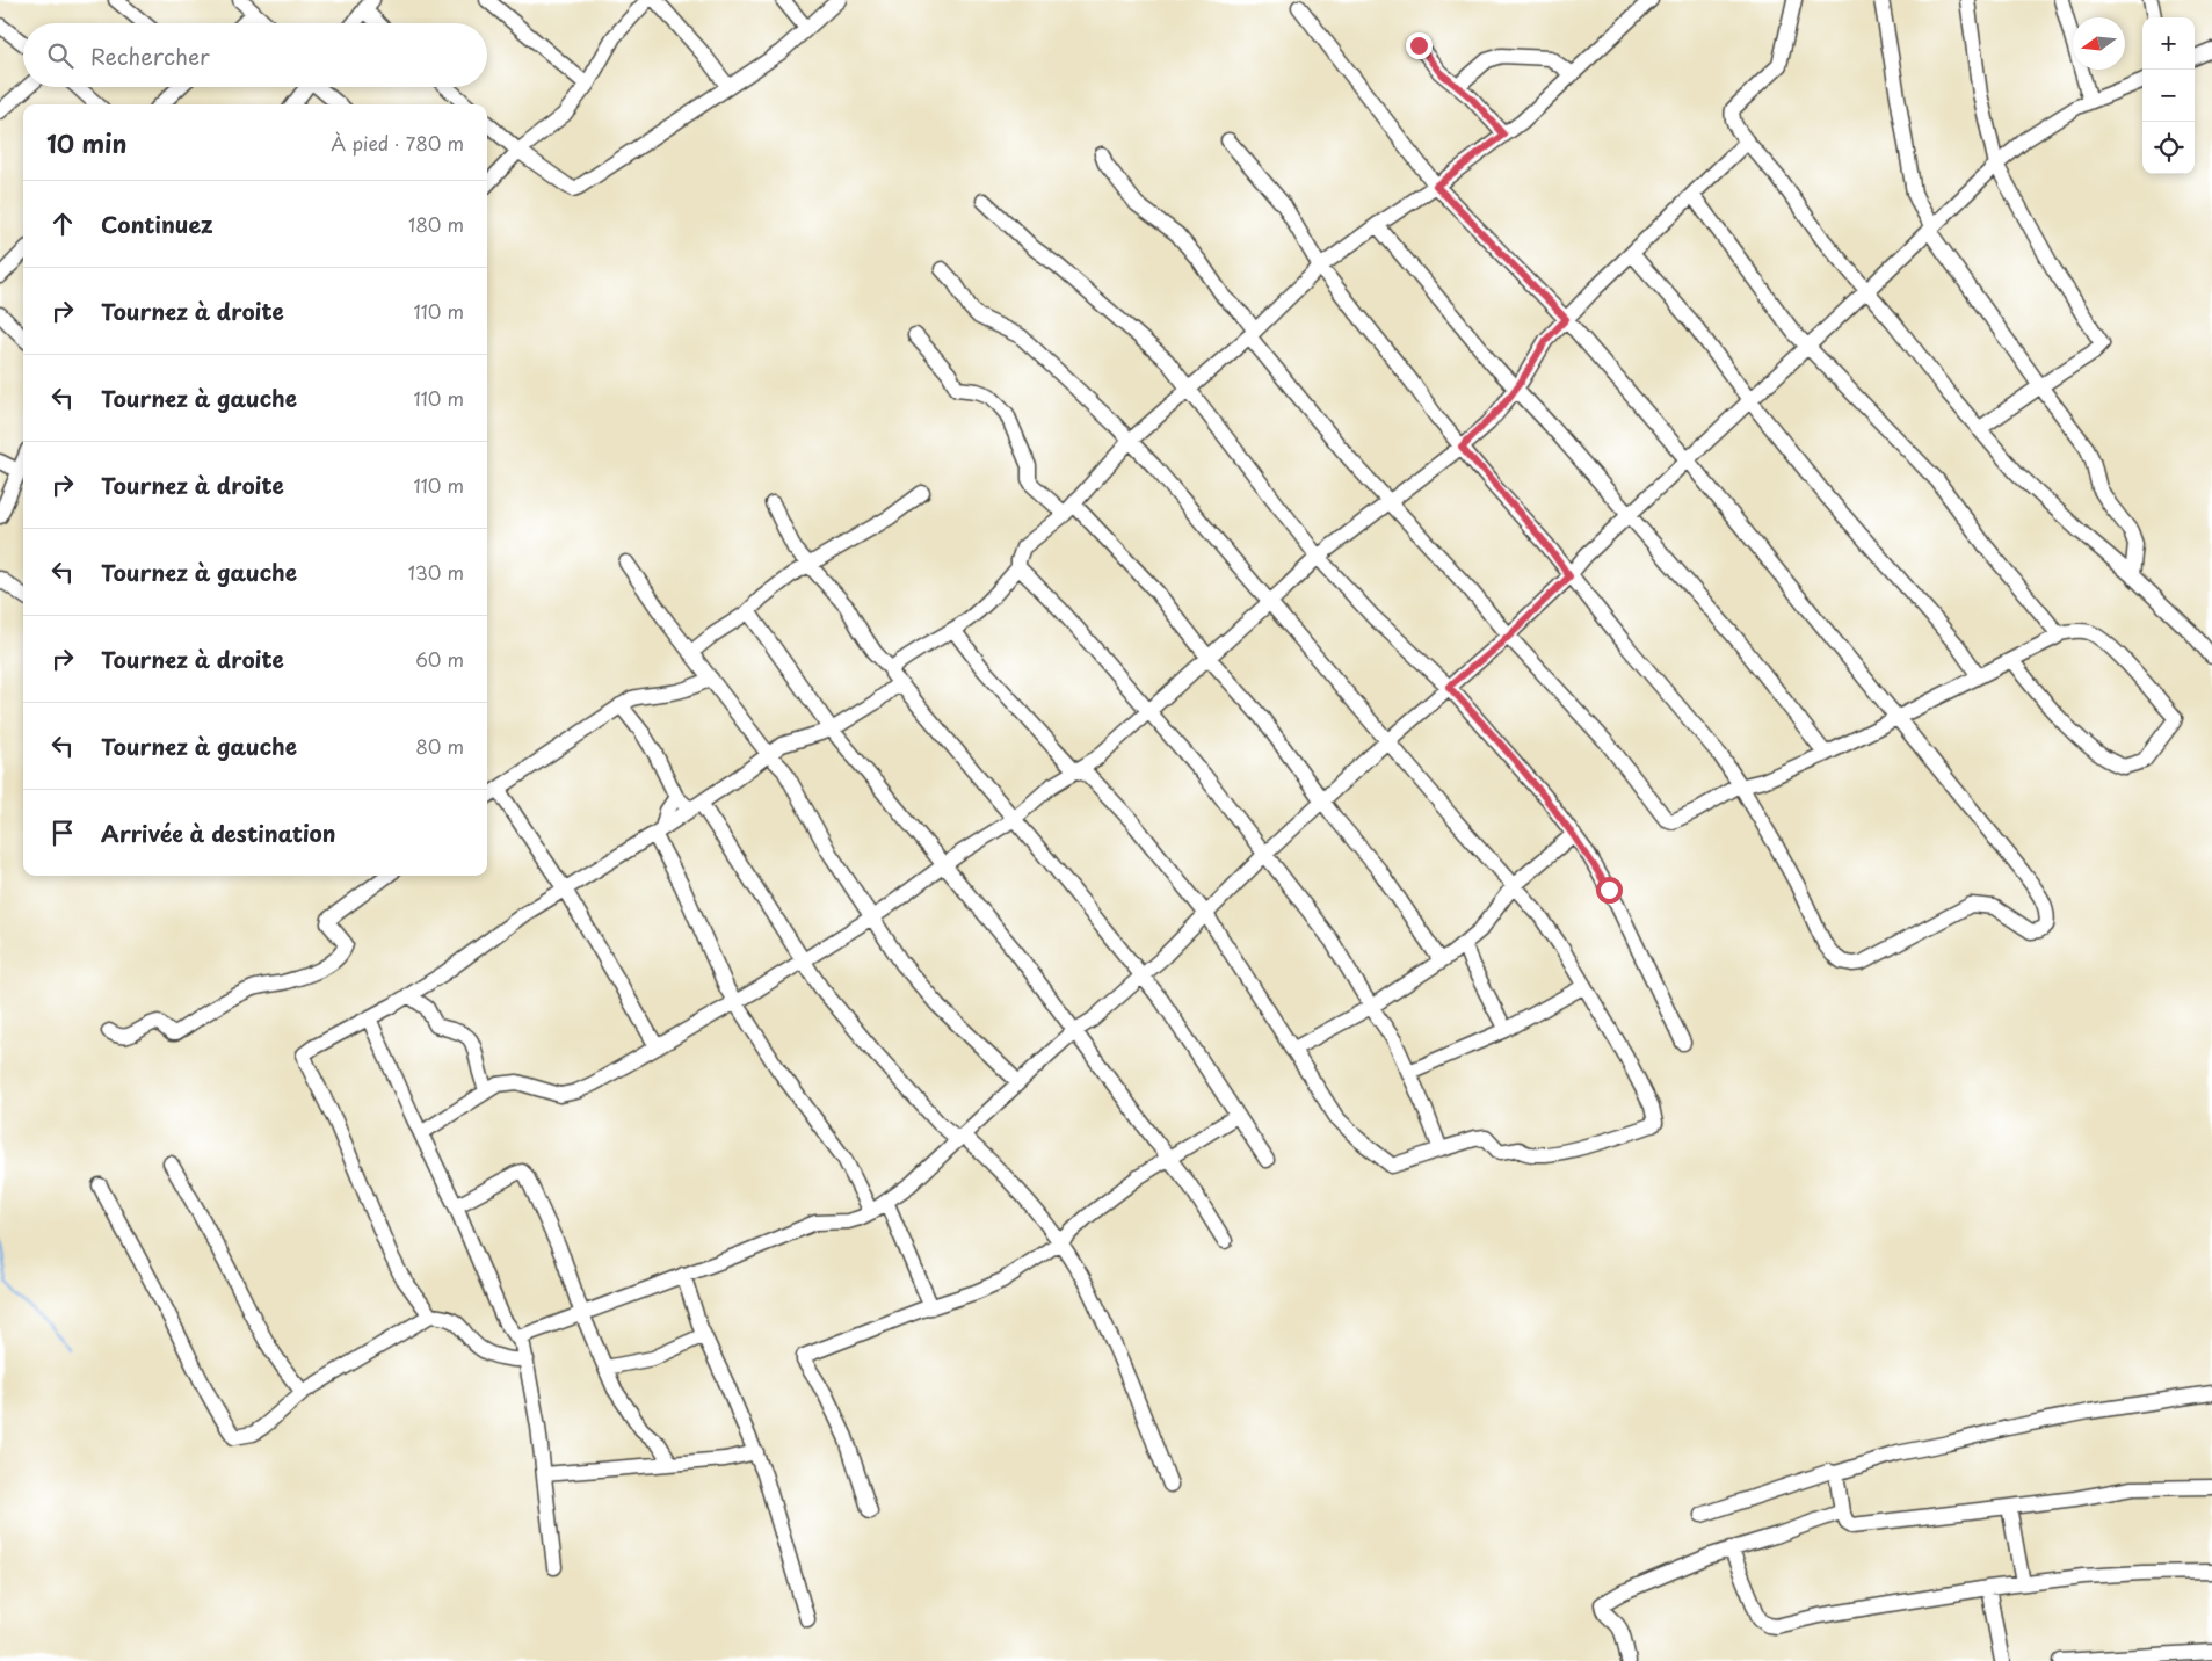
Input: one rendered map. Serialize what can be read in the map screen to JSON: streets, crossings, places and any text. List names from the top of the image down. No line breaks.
{"north":"left","page":{"map_buttons":["+","−"],"search":"Rechercher","heading":["10 min","À pied · 780 m"],"list":[["Continuez","180 m"],["Tournez à droite","110 m"],["Tournez à gauche","110 m"],["Tournez à droite","110 m"],["Tournez à gauche","130 m"],["Tournez à droite","60 m"],["Tournez à gauche","80 m"],"Arrivée à destination"]}}
